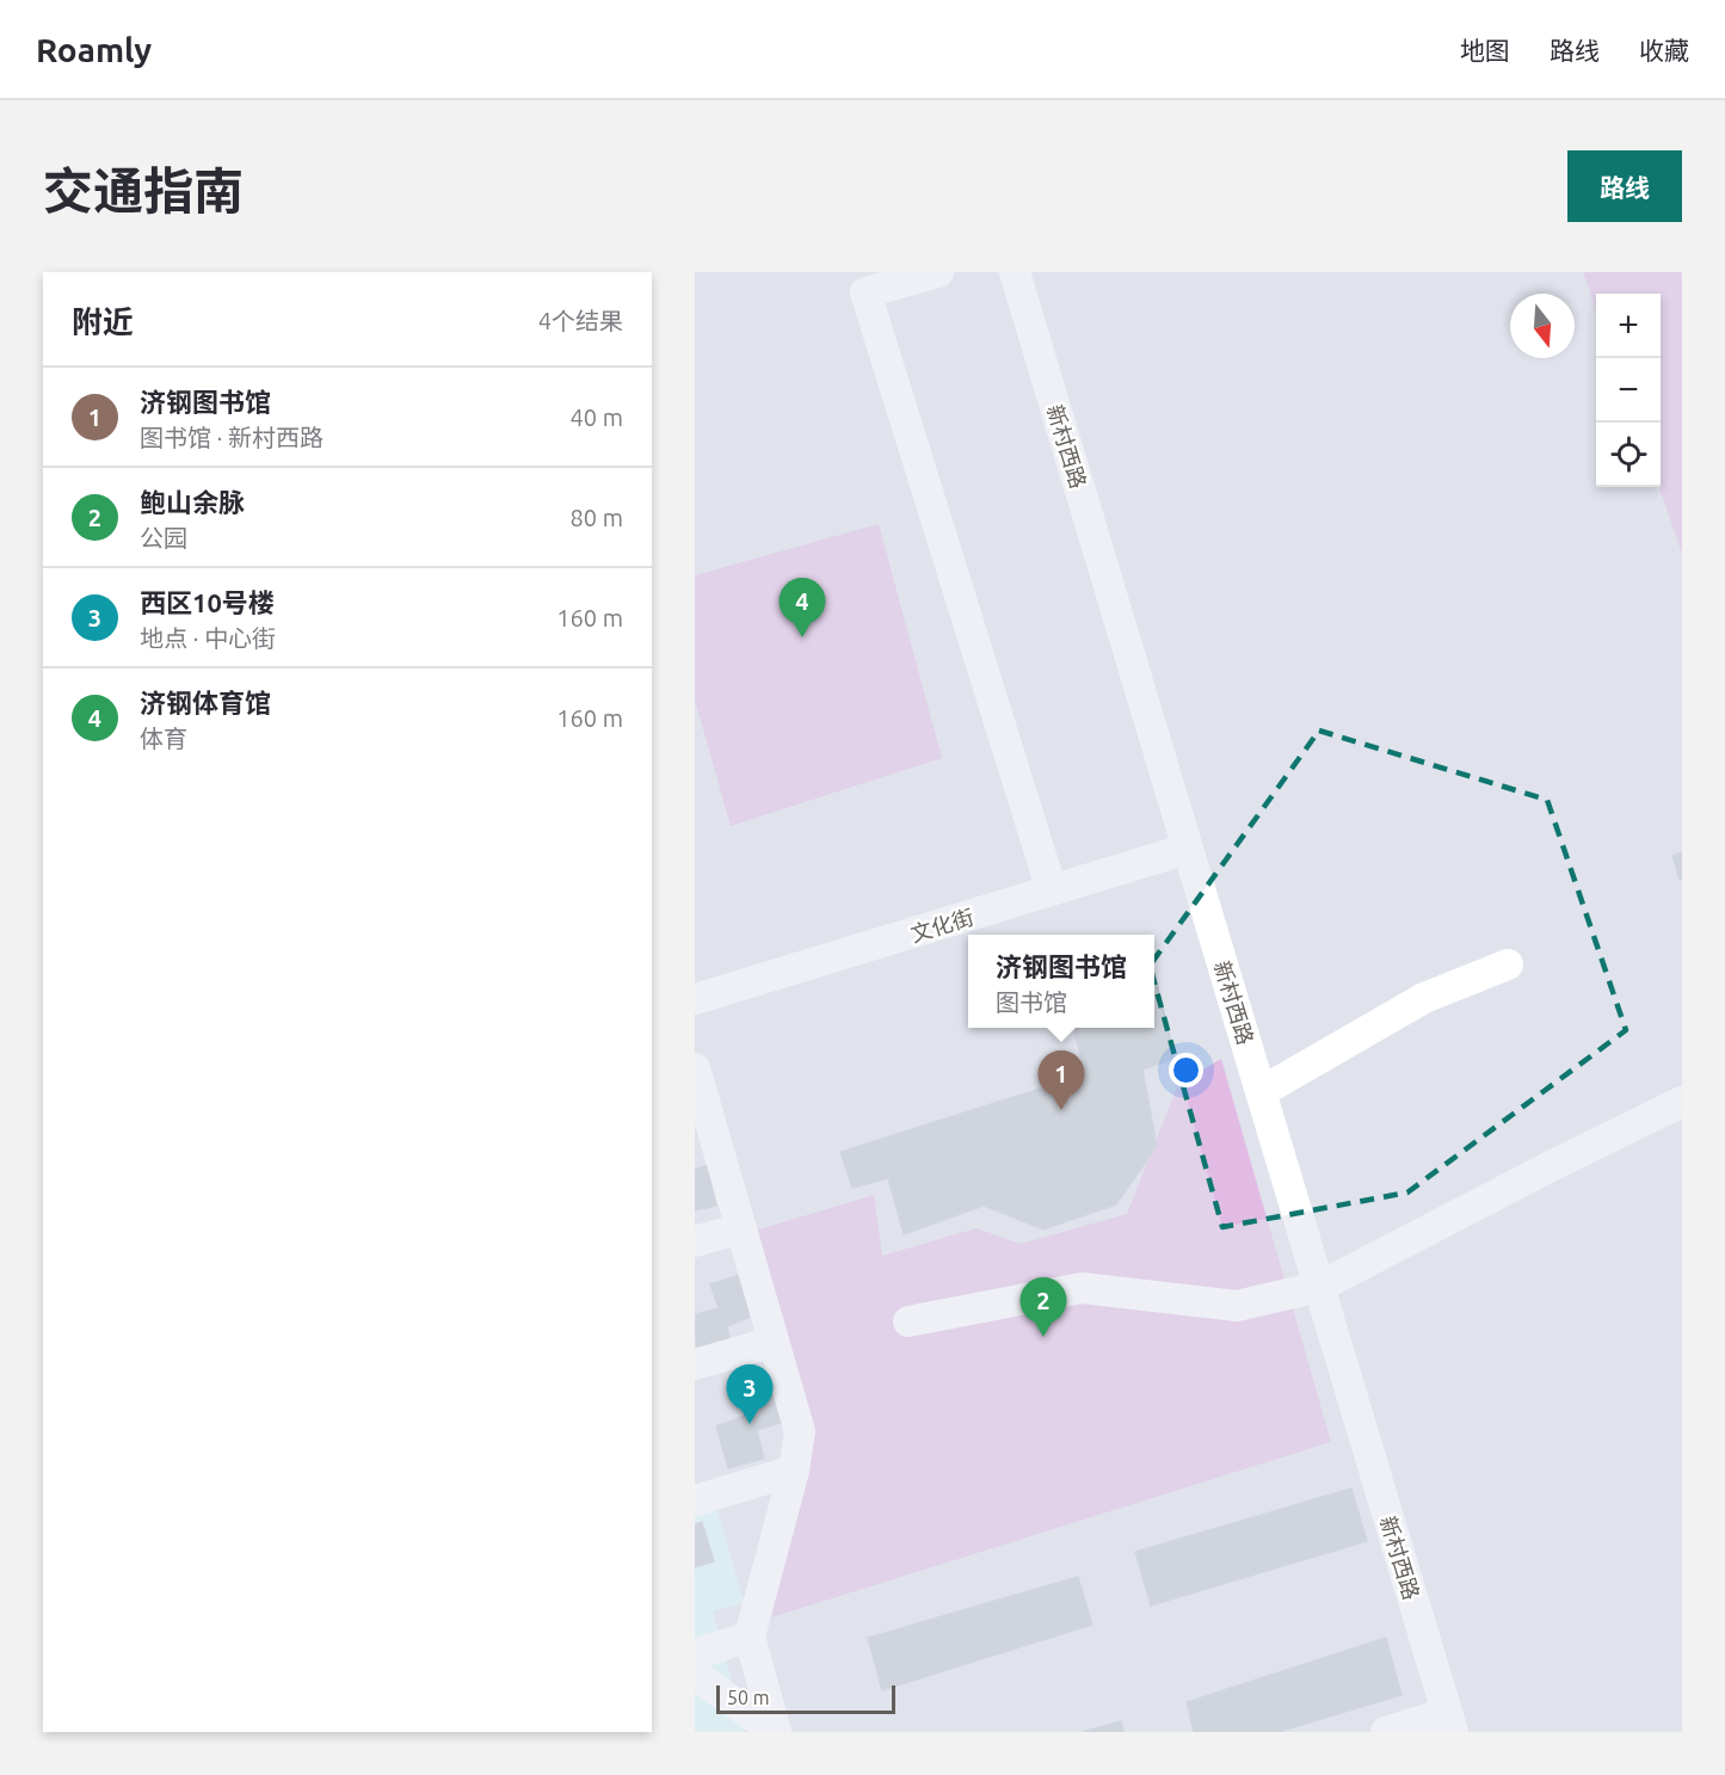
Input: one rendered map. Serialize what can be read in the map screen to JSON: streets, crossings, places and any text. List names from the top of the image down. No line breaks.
{"streets":{"street":["新村西路","文化街"]},"crossings":[["新村西路","文化街"]],"scale_bar":"50 m","north":"bottom","page":{"header":"Roamly","nav":["地图","路线","收藏"],"title":"交通指南","buttons":"路线","heading":["附近","4个结果"],"map_buttons":["+","−"],"list":[{"mark":"1","name":"济钢图书馆","note":"图书馆 · 新村西路","value":"40 m"},{"mark":"2","name":"鲍山余脉","note":"公园","value":"80 m"},{"mark":"3","name":"西区10号楼","note":"地点 · 中心街","value":"160 m"},{"mark":"4","name":"济钢体育馆","note":"体育","value":"160 m"}],"pins":["4","1","2","3"],"popup":["济钢图书馆","图书馆"],"scale":"50 m"}}
